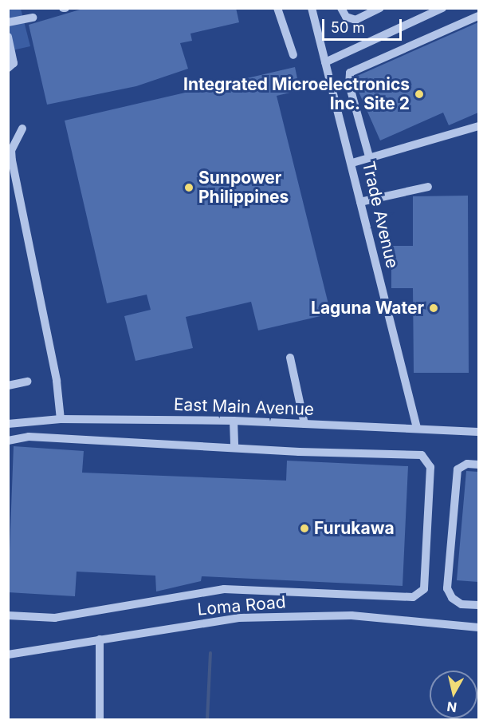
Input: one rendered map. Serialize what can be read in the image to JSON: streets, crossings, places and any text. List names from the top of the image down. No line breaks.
{"streets":{"street":["Trade Avenue","East Main Avenue","Loma Road"]},"crossings":[["Trade Avenue","East Main Avenue"]],"places":["Integrated Microelectronics Inc. Site 2","Sunpower Philippines","Laguna Water","Furukawa"],"scale_bar":"50 m","north":"bottom"}
